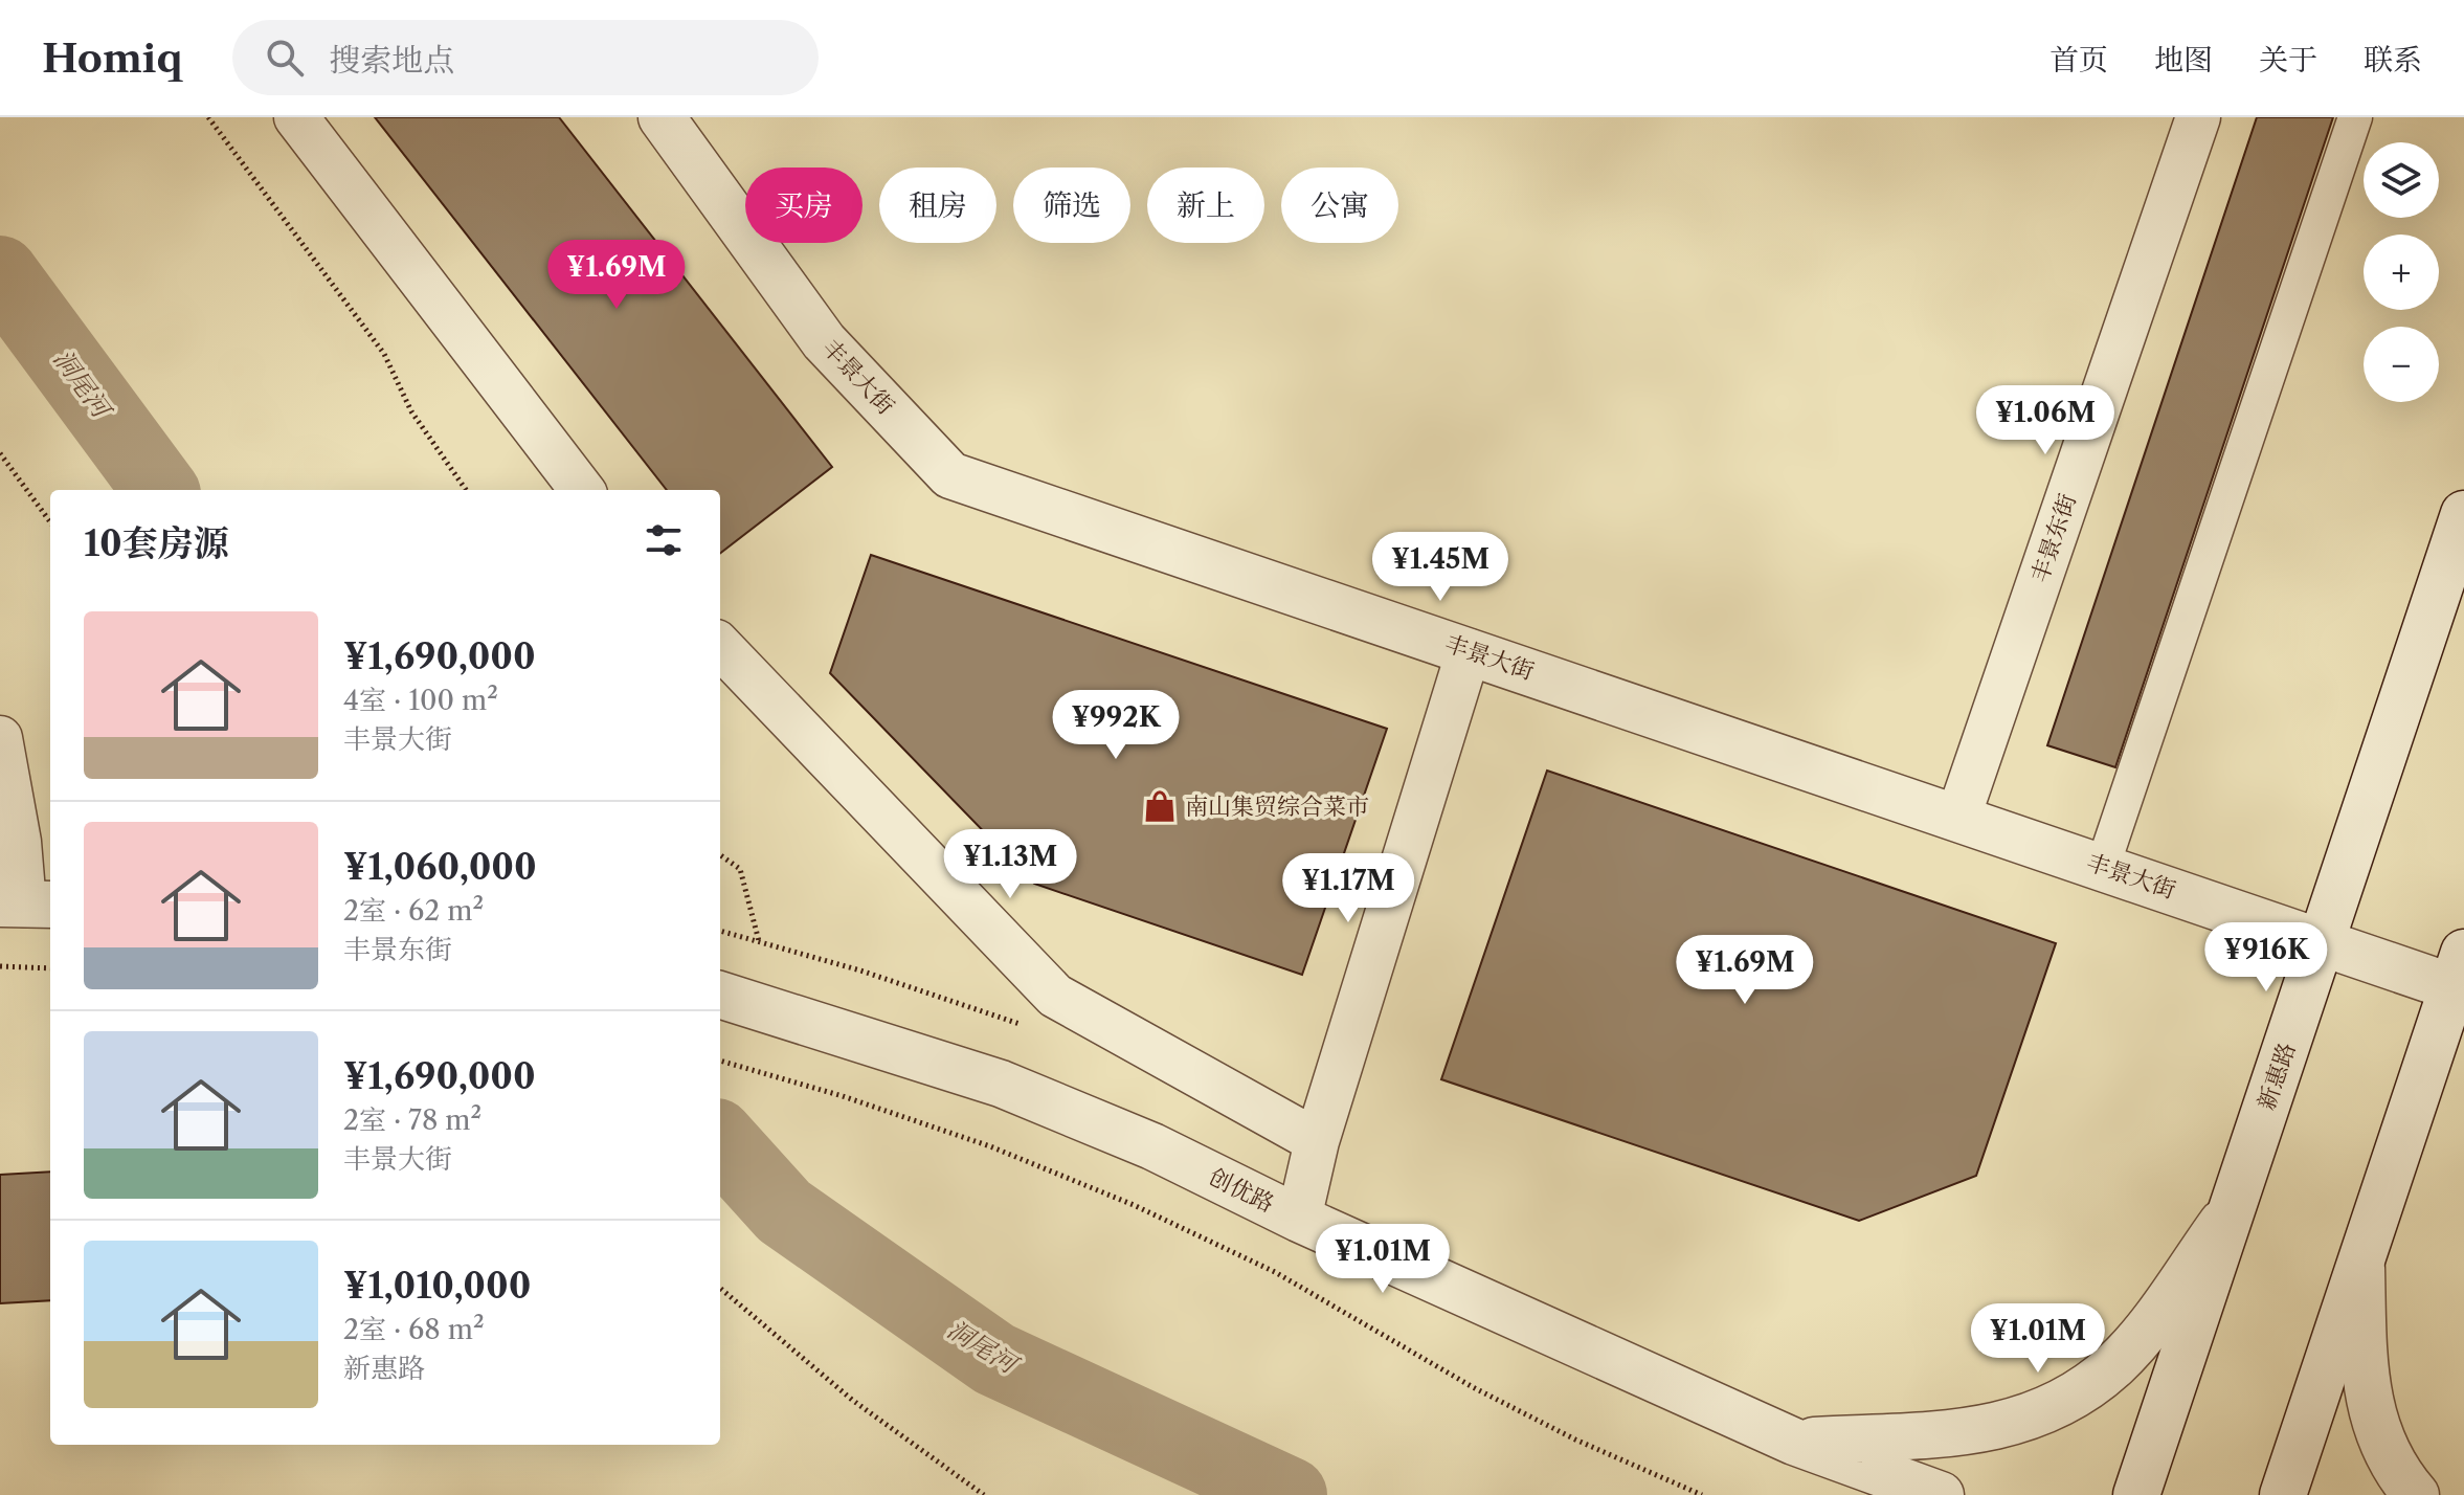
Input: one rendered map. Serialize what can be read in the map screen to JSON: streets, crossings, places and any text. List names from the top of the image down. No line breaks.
{"streets":{"street":["丰景大街","丰景东街","新惠路","创优路"]},"crossings":[["丰景大街","丰景东街"],["丰景大街","新惠路"]],"water":["洞尾河"],"places":{"shop":["南山集贸综合菜市"]},"page":{"header":"Homiq","search":"搜索地点","nav":["首页","地图","关于","联系"],"map_buttons":["+","−"],"chip":["买房","租房","筛选","新上","公寓"],"price":["¥1.69M","¥1.06M","¥1.45M","¥992K","¥1.13M","¥1.17M","¥916K","¥1.69M","¥1.01M","¥1.01M"],"heading":"10套房源","list":[{"name":"¥1,690,000","note":"4室 · 100 m² · 丰景大街"},{"name":"¥1,060,000","note":"2室 · 62 m² · 丰景东街"},{"name":"¥1,690,000","note":"2室 · 78 m² · 丰景大街"},{"name":"¥1,010,000","note":"2室 · 68 m² · 新惠路"}]}}
